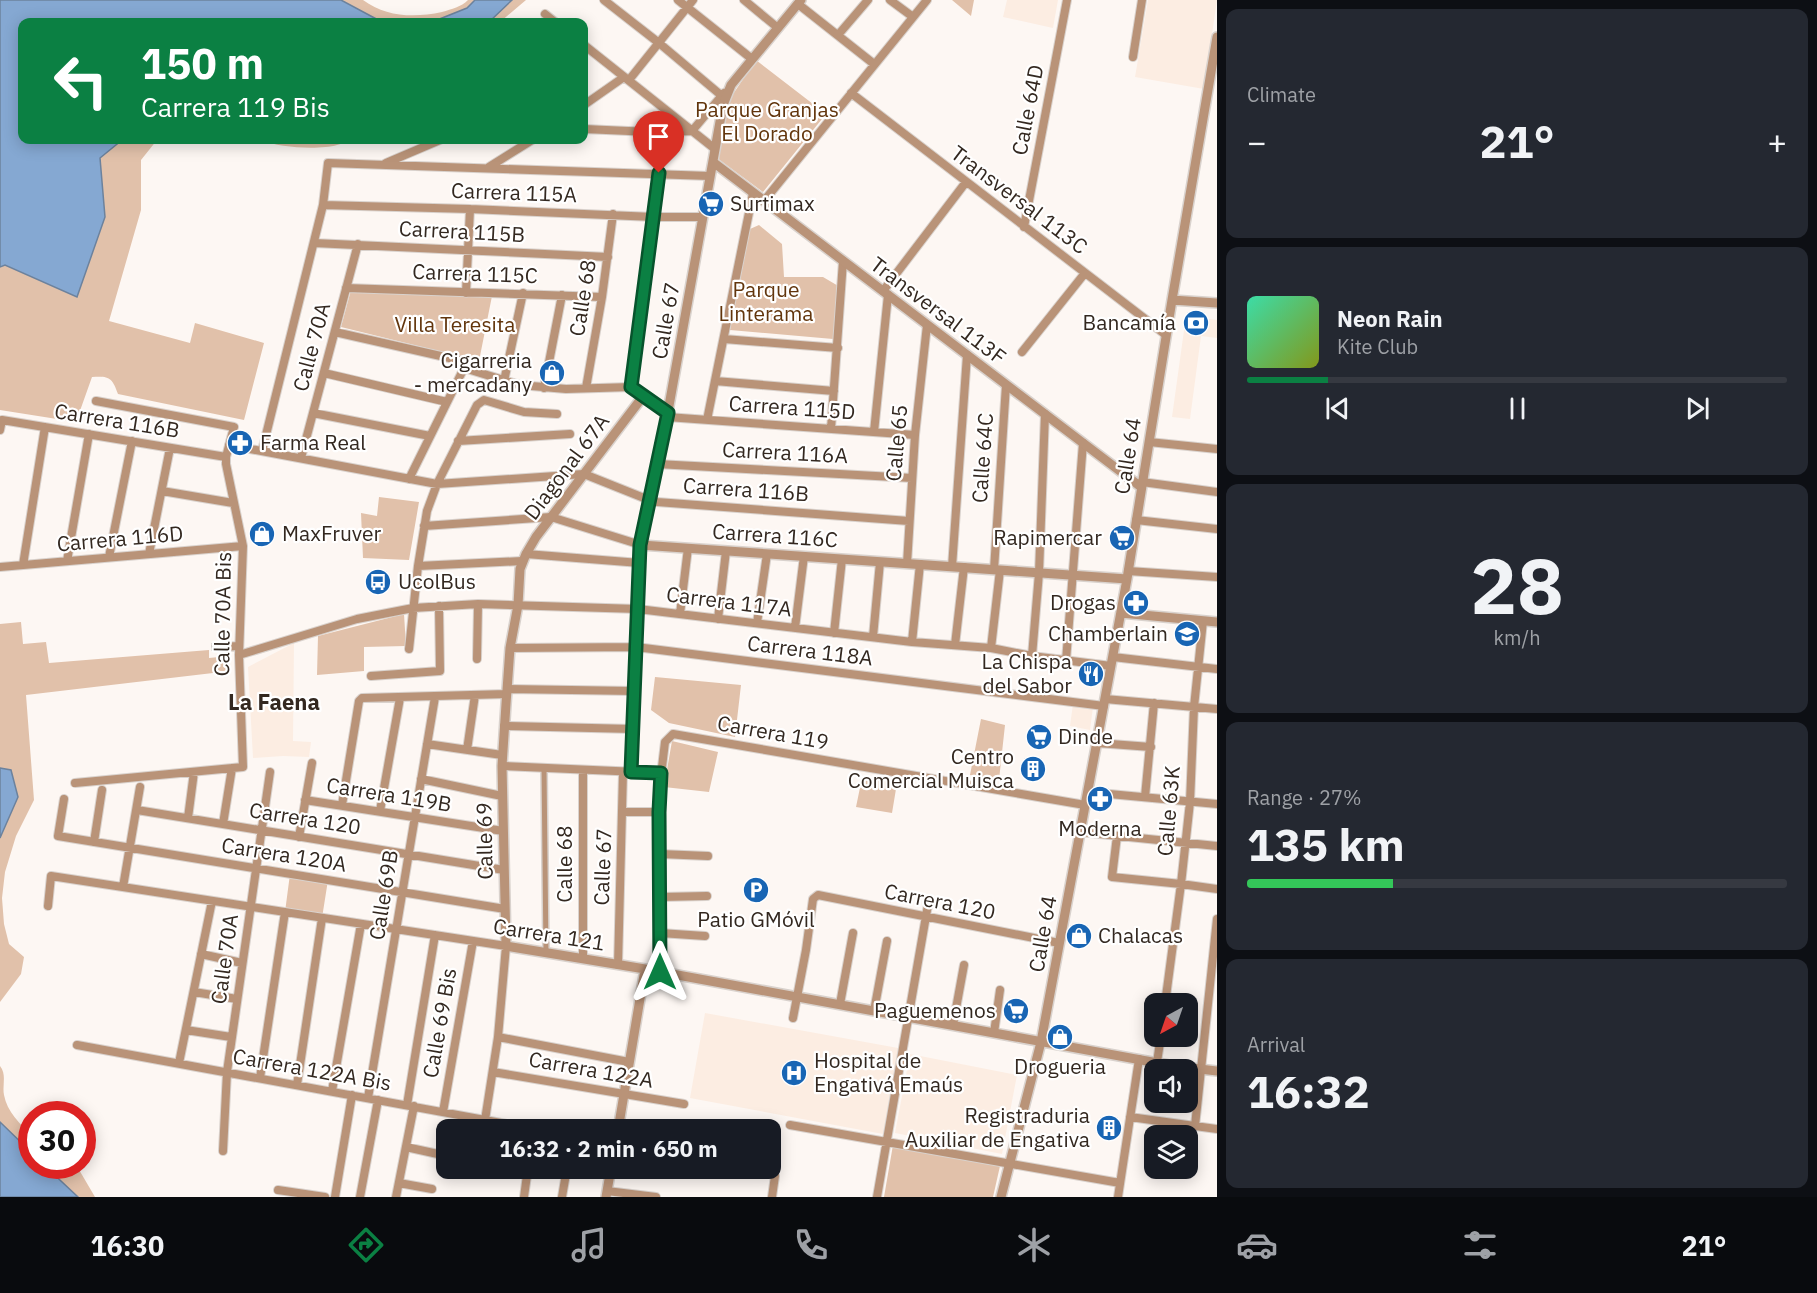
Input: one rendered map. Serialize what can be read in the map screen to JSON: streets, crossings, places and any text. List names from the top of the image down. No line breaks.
{"streets":{"street":["Calle 64D","Carrera 115A","Transversal 113C","Carrera 115B","Carrera 115C","Calle 68","Transversal 113F","Calle 67","Calle 70A","Carrera 115D","Carrera 116B","Calle 65","Carrera 116A","Calle 64","Calle 64C","Diagonal 67A","Carrera 116C","Carrera 116D","Carrera 117A","Calle 70A Bis","Carrera 118A","Carrera 119","Carrera 119B","Calle 63K","Carrera 120","Calle 69","Carrera 120A","Calle 69B","Carrera 121","Calle 69 Bis","Carrera 122A Bis","Carrera 122A"]},"crossings":[["Calle 64D","Transversal 113C"],["Carrera 115A","Calle 68"],["Carrera 115A","Calle 67"],["Transversal 113C","Calle 64"],["Carrera 115B","Calle 68"],["Carrera 115B","Calle 70A"],["Carrera 115C","Calle 68"],["Carrera 115C","Calle 70A"],["Calle 68","Carrera 121"],["Transversal 113F","Calle 67"],["Transversal 113F","Calle 65"],["Transversal 113F","Calle 64"],["Transversal 113F","Calle 64C"],["Calle 67","Carrera 115D"],["Calle 67","Carrera 116B"],["Calle 67","Carrera 116A"],["Calle 67","Carrera 116C"],["Calle 67","Carrera 117A"],["Calle 67","Carrera 118A"],["Calle 67","Carrera 121"],["Calle 70A","Carrera 116B"],["Calle 70A","Carrera 120"],["Calle 70A","Carrera 120A"],["Calle 70A","Carrera 121"],["Calle 70A","Carrera 122A Bis"],["Carrera 115D","Calle 65"],["Carrera 116B","Calle 65"],["Carrera 116B","Diagonal 67A"],["Carrera 116B","Calle 70A Bis"],["Calle 65","Carrera 116A"],["Calle 65","Carrera 116C"],["Calle 64","Carrera 116C"],["Calle 64","Carrera 117A"],["Calle 64","Carrera 118A"],["Calle 64","Carrera 119"],["Calle 64","Carrera 120"],["Calle 64","Carrera 121"],["Calle 64C","Carrera 116C"],["Calle 64C","Carrera 117A"],["Diagonal 67A","Carrera 116C"],["Diagonal 67A","Calle 69"],["Carrera 116D","Calle 70A Bis"],["Carrera 117A","Calle 70A Bis"],["Carrera 117A","Calle 63K"],["Carrera 117A","Calle 69"],["Carrera 118A","Calle 63K"],["Carrera 118A","Calle 69"],["Carrera 119B","Calle 69"],["Carrera 119B","Calle 69B"],["Carrera 120","Calle 69"],["Carrera 120","Calle 69B"],["Carrera 120","Carrera 121"],["Calle 69","Carrera 120A"],["Calle 69","Carrera 121"],["Calle 69","Carrera 122A"],["Carrera 120A","Calle 69B"],["Calle 69B","Carrera 121"],["Calle 69B","Carrera 122A Bis"],["Carrera 121","Calle 69 Bis"],["Calle 69 Bis","Carrera 122A Bis"]],"districts":["La Faena"],"parks":["Parque Granjas El Dorado","Parque Linterama","Villa Teresita"],"places":{"supermarket":["Surtimax","Rapimercar","Dinde","Paguemenos"],"bank":["Bancamía"],"shop":["Cigarreria - mercadany","MaxFruver","Chalacas","Drogueria"],"pharmacy":["Farma Real","Drogas","Moderna"],"bus stop":["UcolBus"],"school or university":["Chamberlain"],"restaurant":["La Chispa del Sabor"],"building":["Centro Comercial Muisca","Registraduria Auxiliar de Engativa"],"parking":["Patio GMóvil"],"hospital":["Hospital de Engativá Emaús"]},"north":"bottom left","page":{"tile":["Climate",["28","km/h"],["Range · 27%","135 km"],["Arrival","16:32"]],"turn":["150 m","Carrera 119 Bis"],"heat":["−","21°","+"],"song":["Neon Rain","Kite Club"],"limit":"30","trip":"16:32 · 2 min · 650 m","tabs":["16:30","21°"]}}
